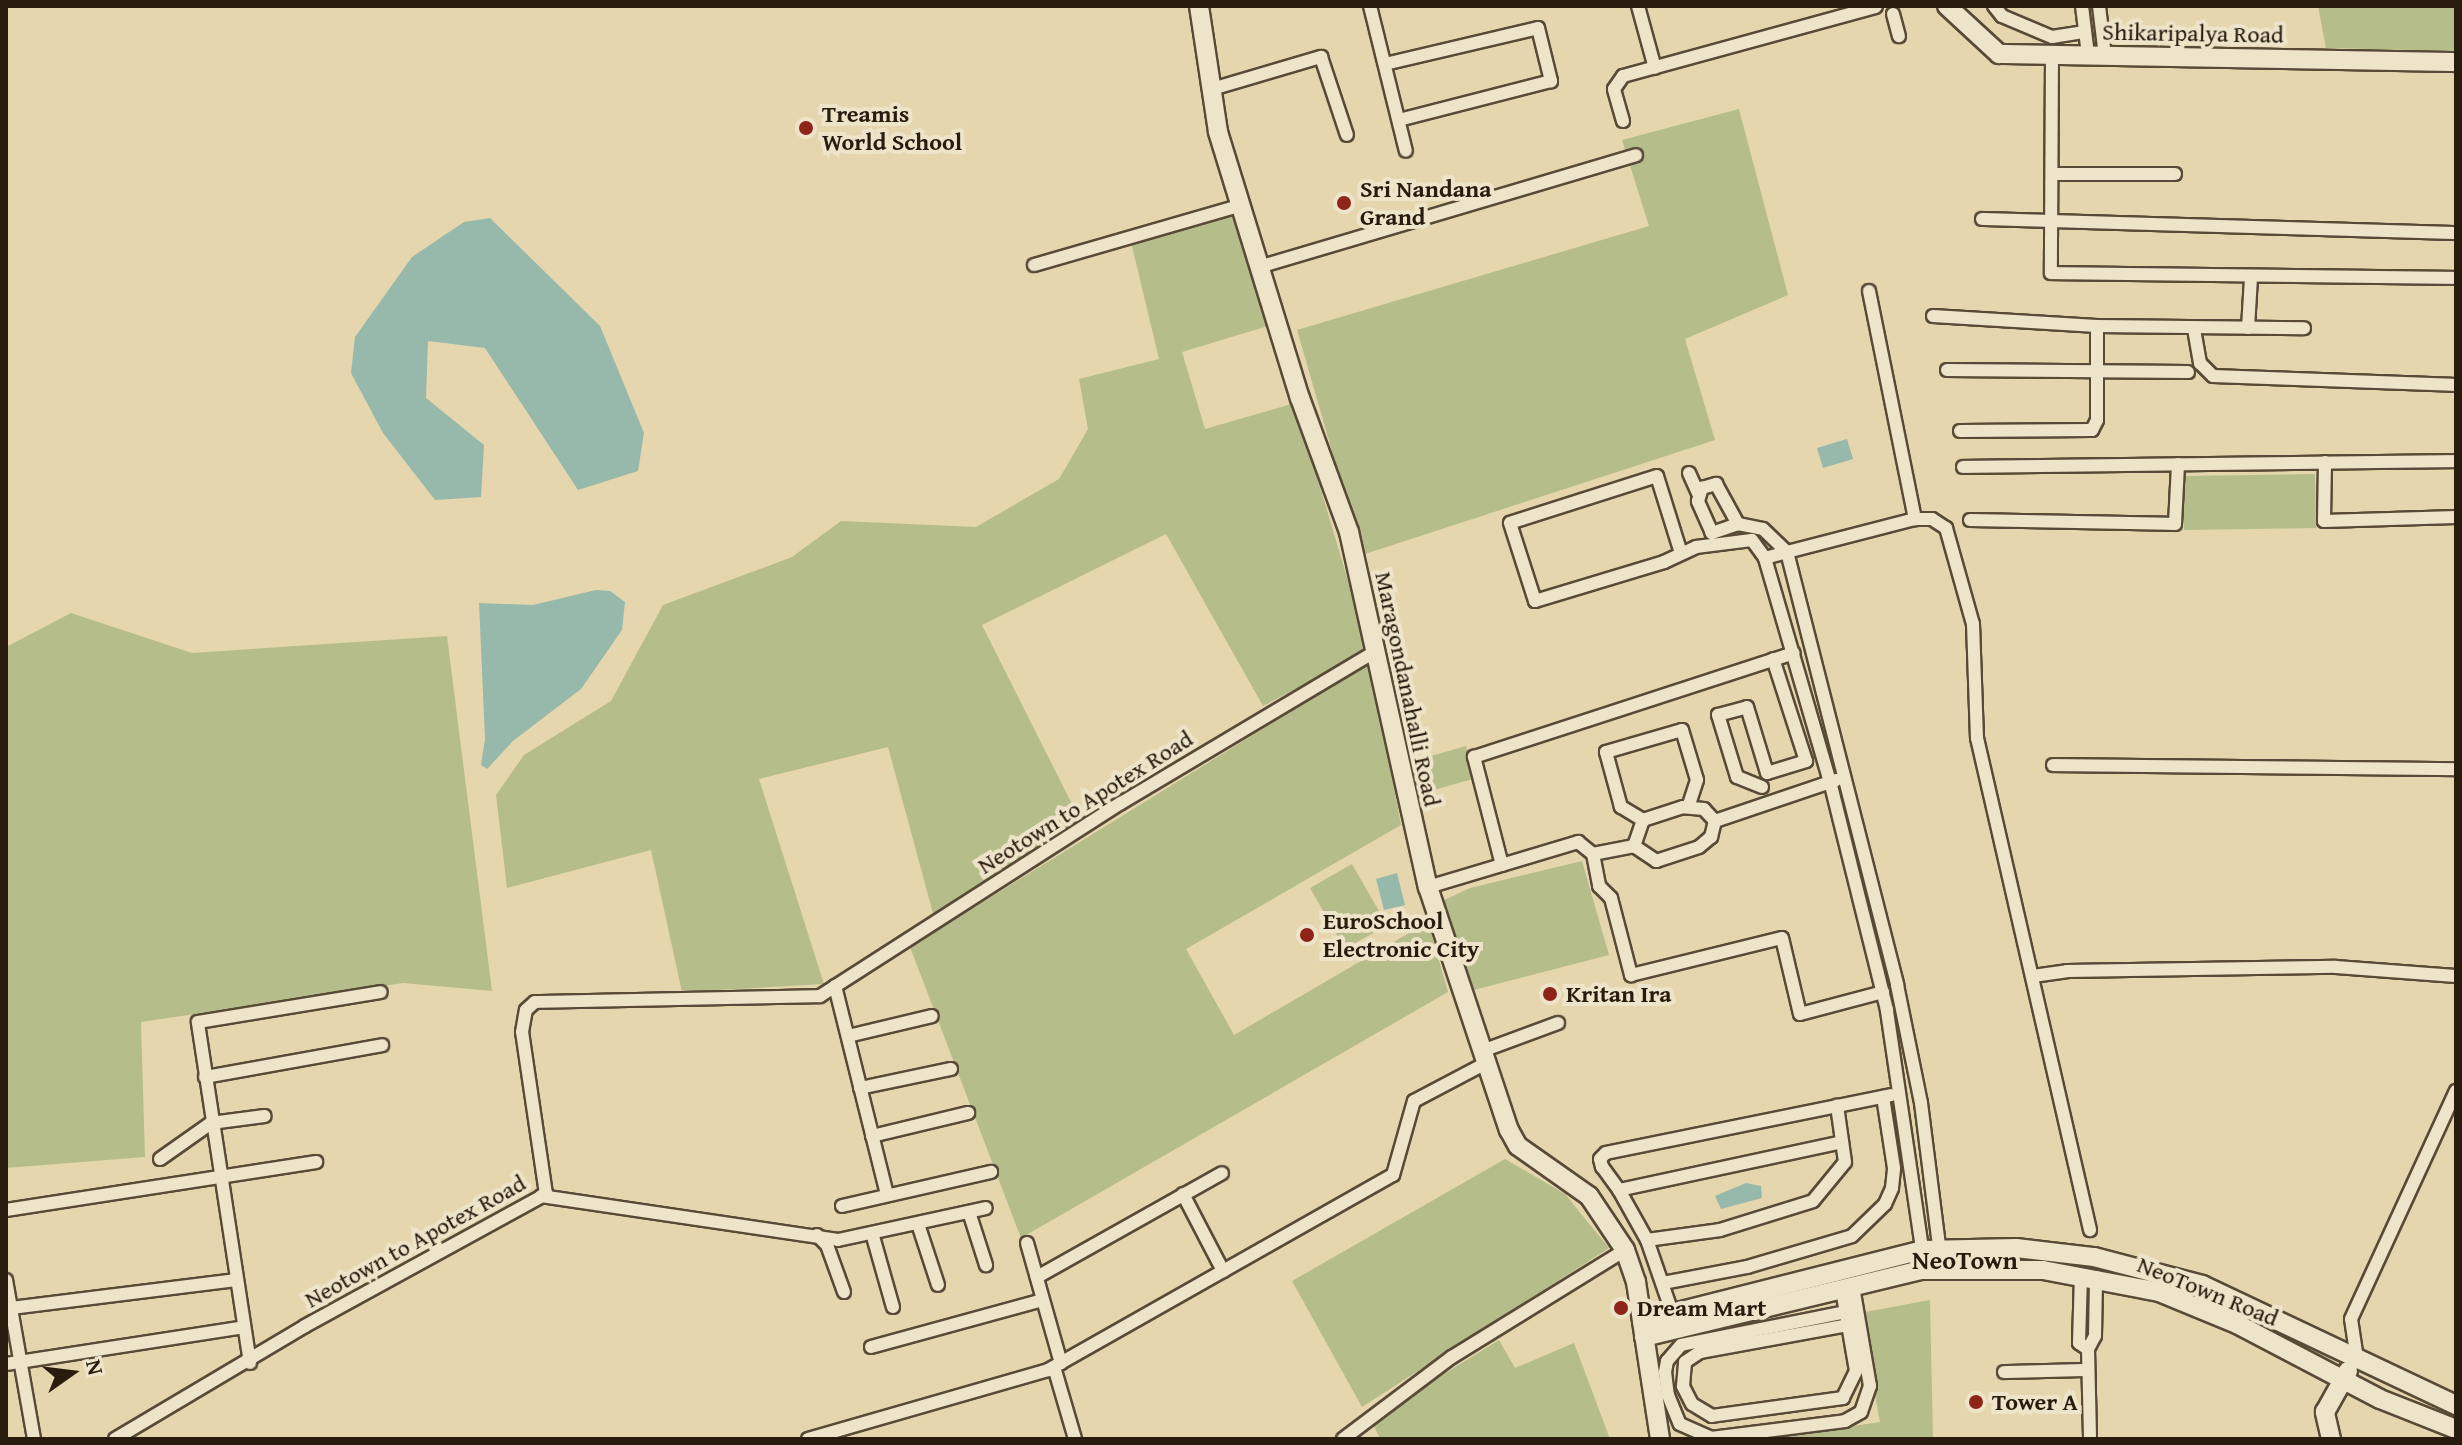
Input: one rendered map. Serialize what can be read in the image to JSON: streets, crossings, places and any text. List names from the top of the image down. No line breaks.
{"streets":{"street":["Shikaripalya Road","Maragondanahalli Road","Neotown to Apotex Road","NeoTown Road"]},"crossings":[["Maragondanahalli Road","Neotown to Apotex Road"],["Maragondanahalli Road","NeoTown Road"]],"districts":["NeoTown"],"places":["Treamis World School","Sri Nandana Grand","EuroSchool Electronic City","Kritan Ira","Dream Mart","Tower A"],"north":"right"}
